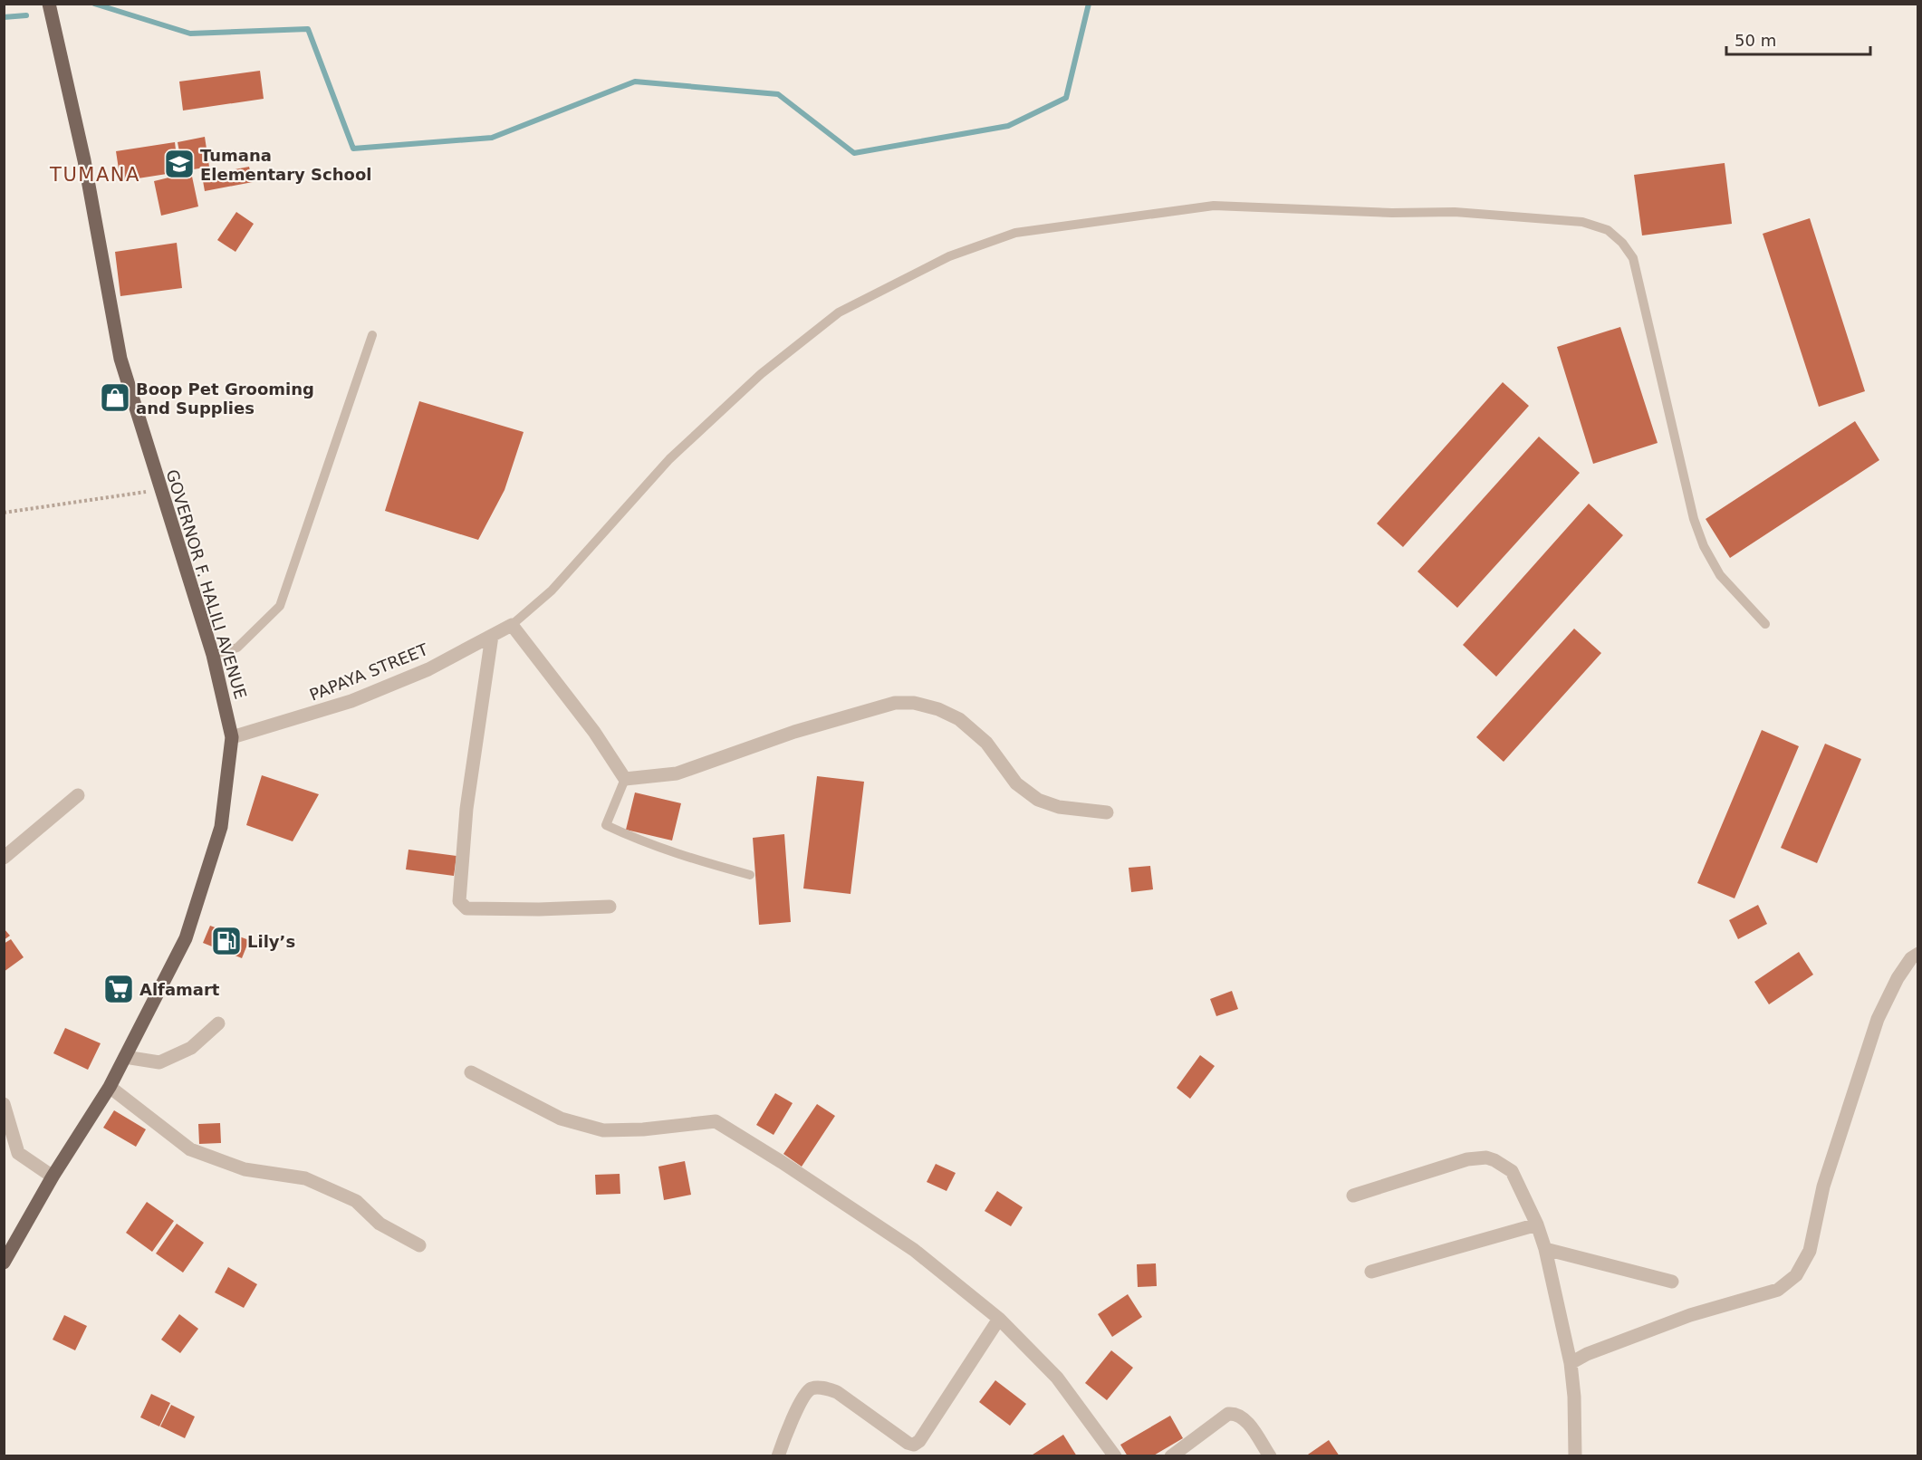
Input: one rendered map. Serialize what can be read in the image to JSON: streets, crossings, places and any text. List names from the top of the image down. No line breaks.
{"streets":{"main road":["GOVERNOR F. HALILI AVENUE"],"street":["PAPAYA STREET"]},"crossings":[["GOVERNOR F. HALILI AVENUE","PAPAYA STREET"]],"districts":["TUMANA"],"places":{"school or university":["Tumana Elementary School"],"shop":["Boop Pet Grooming and Supplies"],"fuel station":["Lily’s"],"supermarket":["Alfamart"]},"scale_bar":"50 m"}
